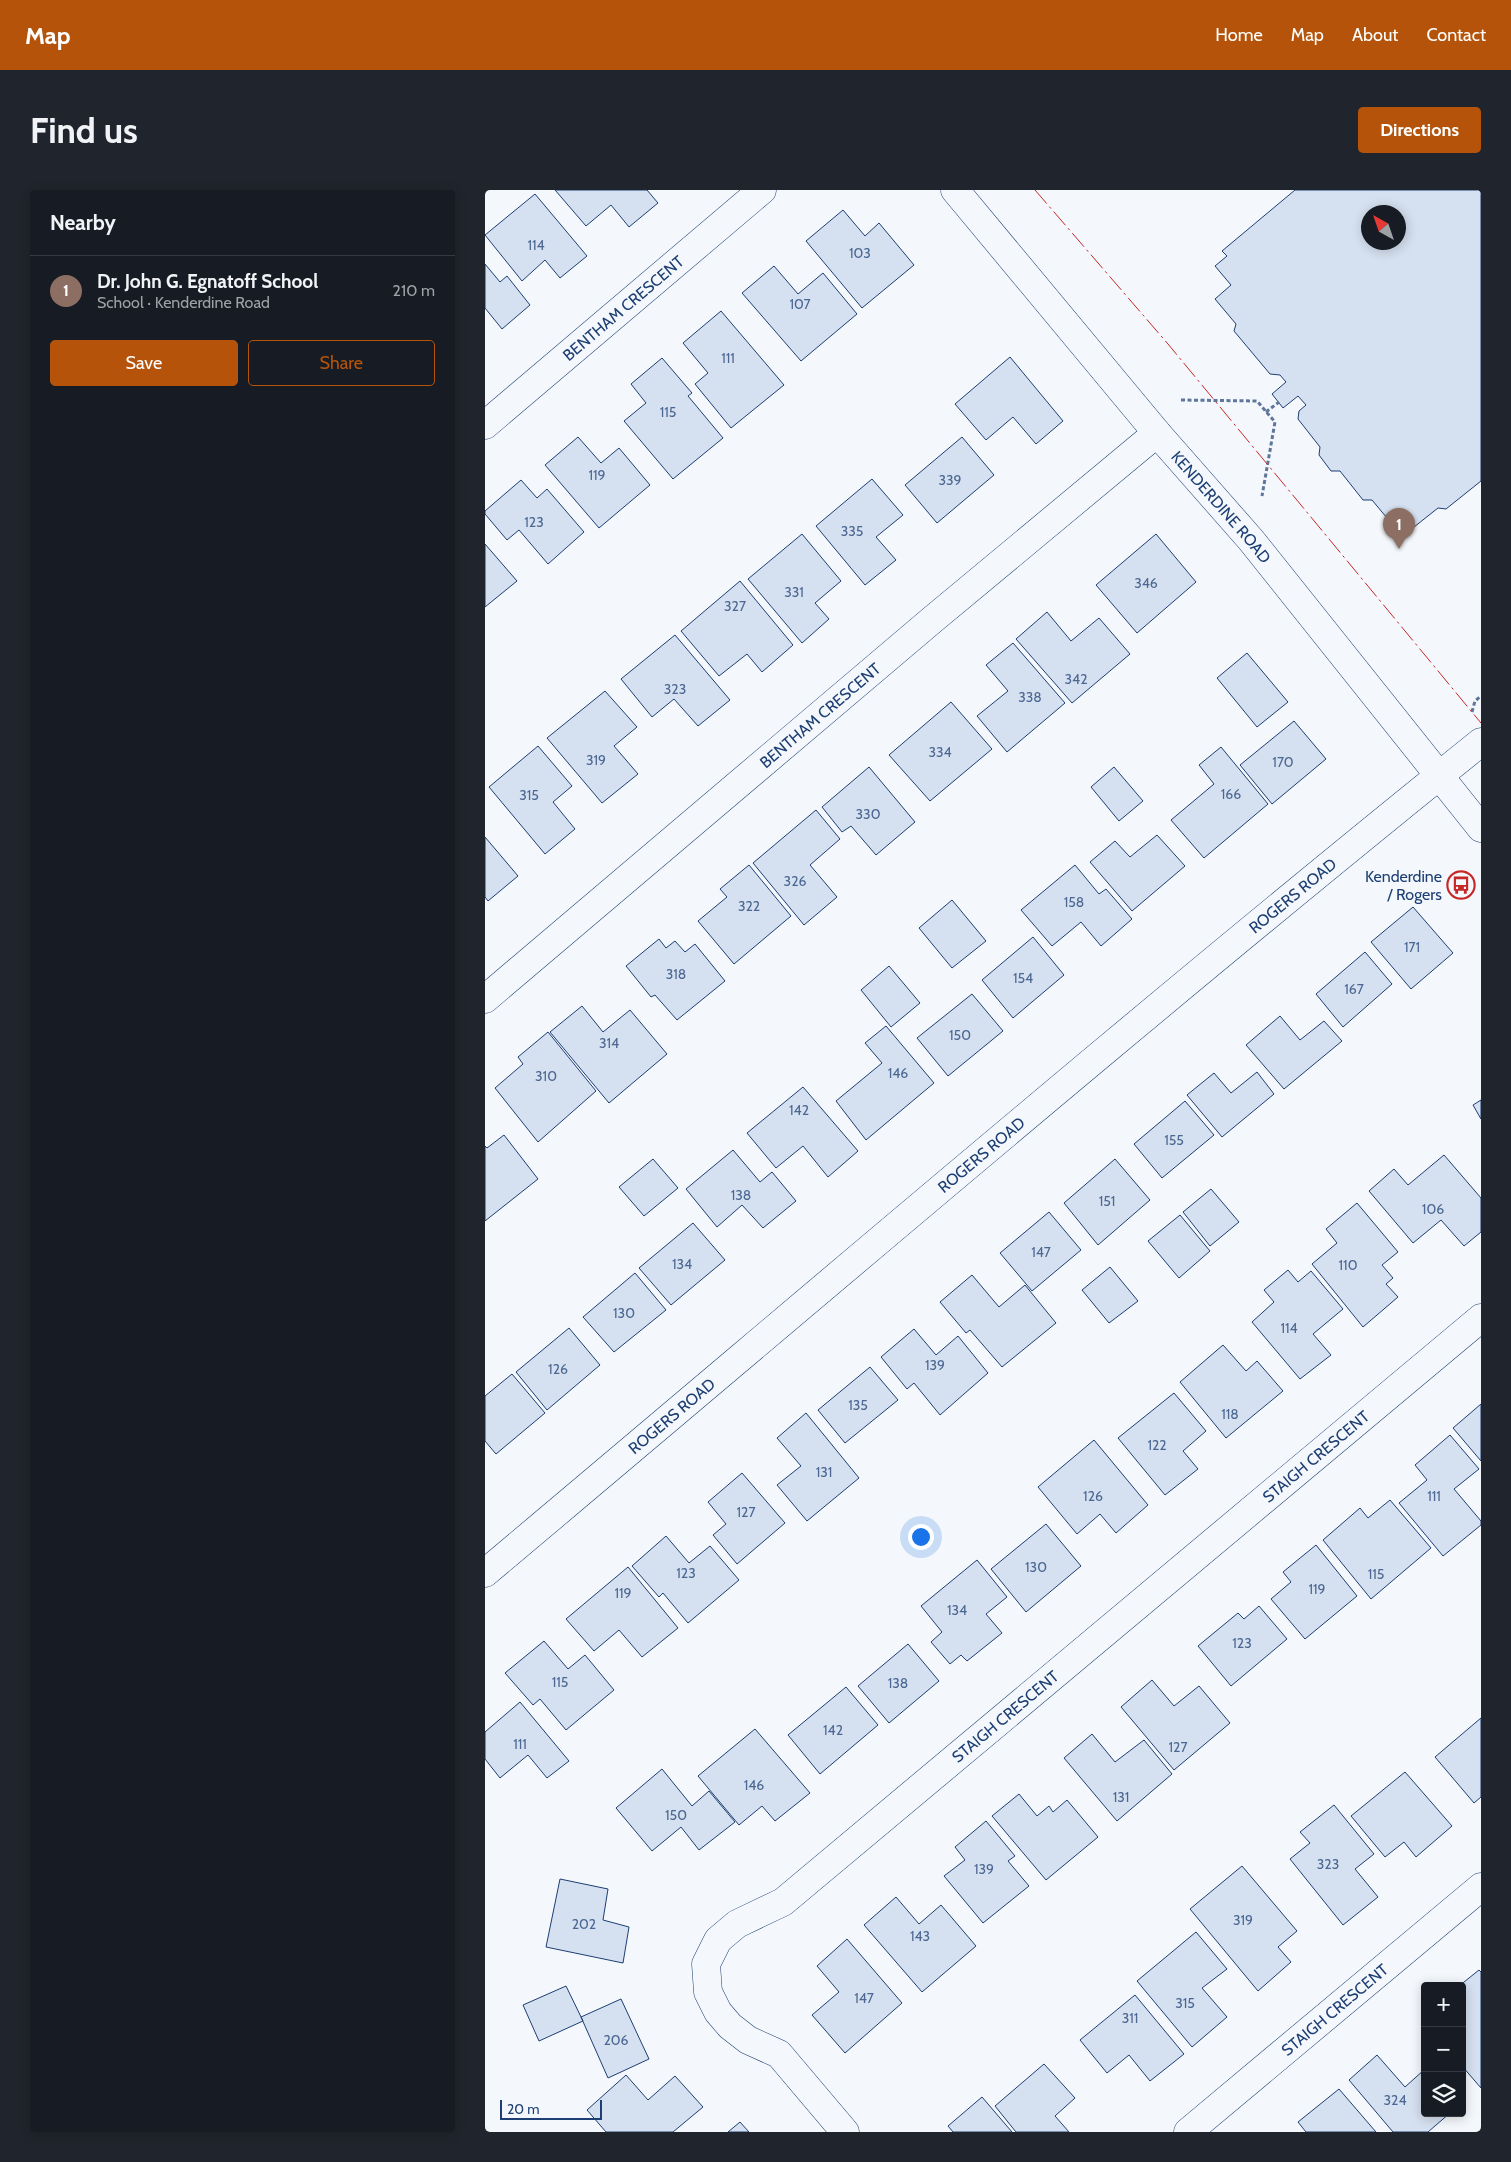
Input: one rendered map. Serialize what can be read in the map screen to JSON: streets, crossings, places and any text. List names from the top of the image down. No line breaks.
{"streets":{"street":["BENTHAM CRESCENT","KENDERDINE ROAD","ROGERS ROAD","STAIGH CRESCENT"]},"crossings":[["BENTHAM CRESCENT","KENDERDINE ROAD"],["KENDERDINE ROAD","ROGERS ROAD"]],"places":{"bus stop":["Kenderdine / Rogers"]},"house_numbers":["114","103","107","111","115","119","339","123","335","346","331","327","342","323","338","334","319","170","166","315","330","326","158","322","171","318","154","167","150","314","146","310","142","155","138","151","106","147","134","110","130","114","139","126","135","118","122","131","126","111","127","130","123","115","119","119","134","123","115","138","142","111","127","146","131","150","323","139","319","202","143","147","315","311","206","324"],"scale_bar":"20 m","north":"top left","page":{"header":"Map","nav":["Home","Map","About","Contact"],"buttons":["Directions",["Save","Share"]],"title":"Find us","heading":"Nearby","list":[{"mark":"1","name":"Dr. John G. Egnatoff School","note":"School · Kenderdine Road","value":"210 m"}],"pins":"1","map_buttons":["+","−"],"scale":"20 m"}}
